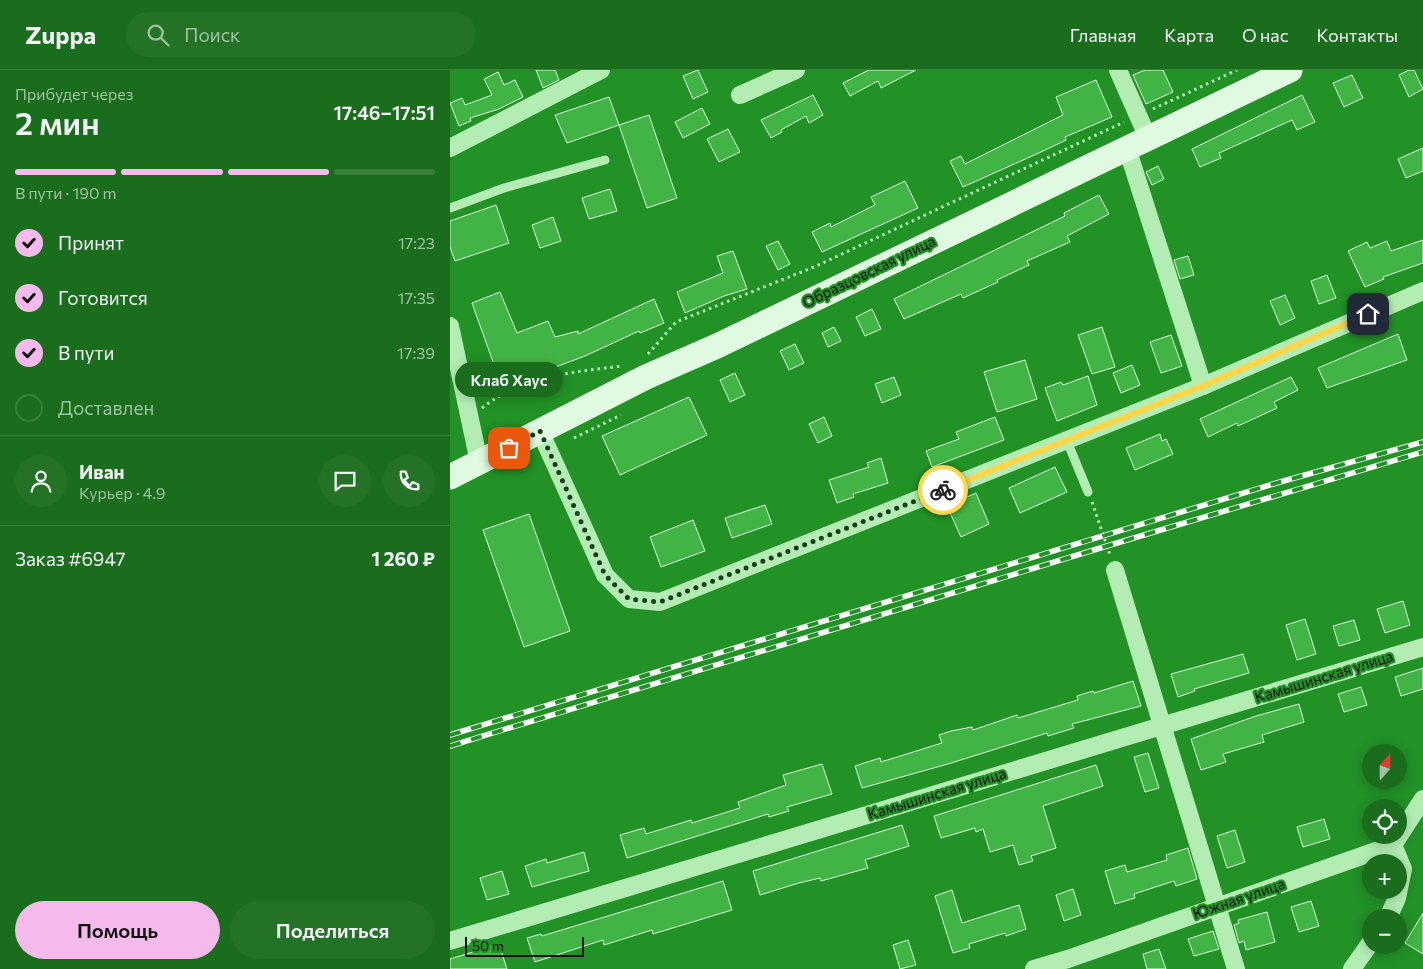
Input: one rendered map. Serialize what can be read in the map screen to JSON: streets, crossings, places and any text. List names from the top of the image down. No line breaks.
{"streets":{"main road":["Образцовская улица"],"street":["Камышинская улица","Южная улица"]},"places":["Клаб Хаус"],"scale_bar":"50 m","north":"top","page":{"header":"Zuppa","search":"Поиск","nav":["Главная","Карта","О нас","Контакты"],"heading":["2 мин","Прибудет через","17:46–17:51"],"panel":["Иван","Курьер · 4.9","Заказ #6947","1 260 ₽"],"bar":"В пути · 190 m","list":[["Принят","17:23"],["Готовится","17:35"],["В пути","17:39"],"Доставлен"],"bubble":"Клаб Хаус","map_buttons":["+","−"],"buttons":["Помощь","Поделиться"],"scale":"50 m"}}
